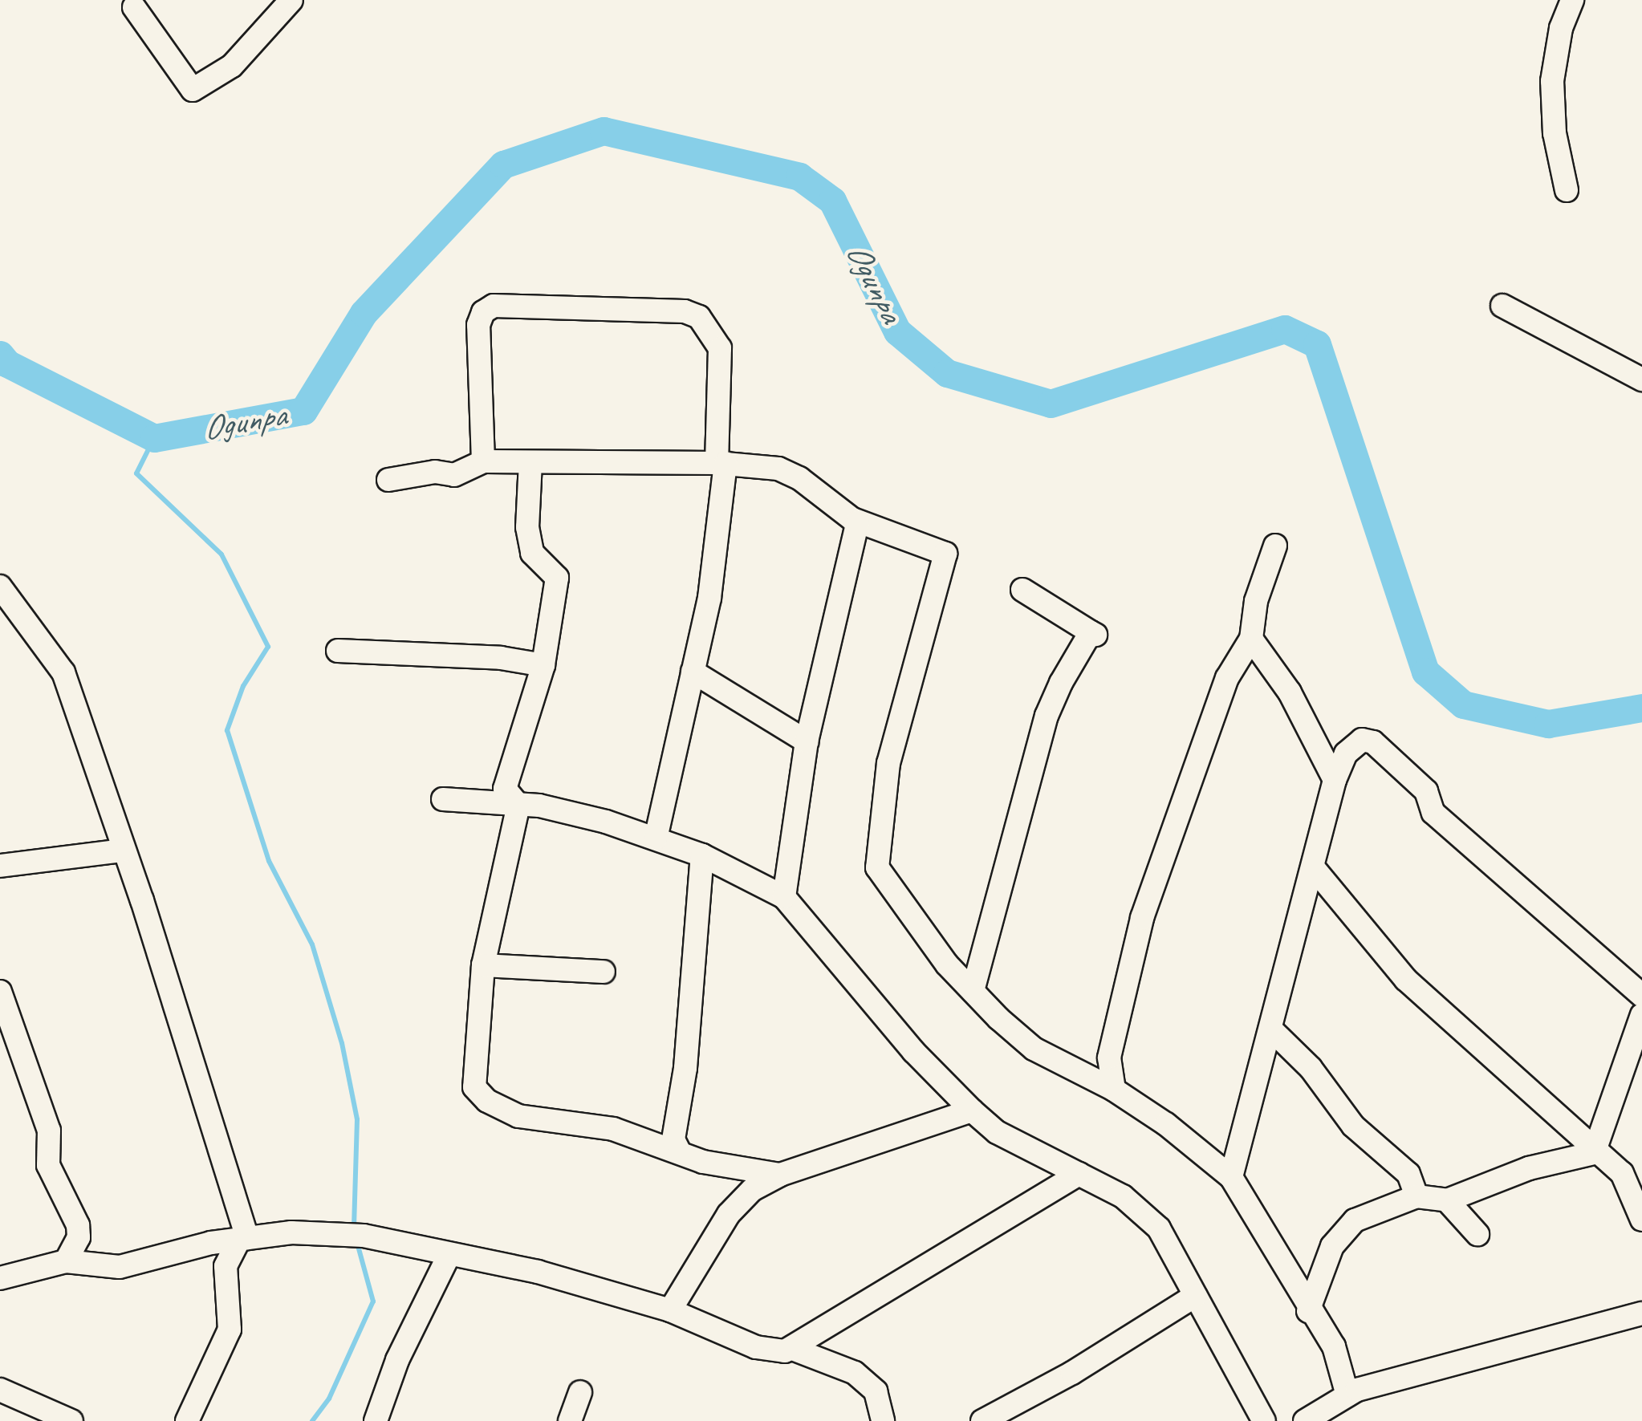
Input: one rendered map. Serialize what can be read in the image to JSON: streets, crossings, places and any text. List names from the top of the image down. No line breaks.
{"water":["Ogunpa"]}
